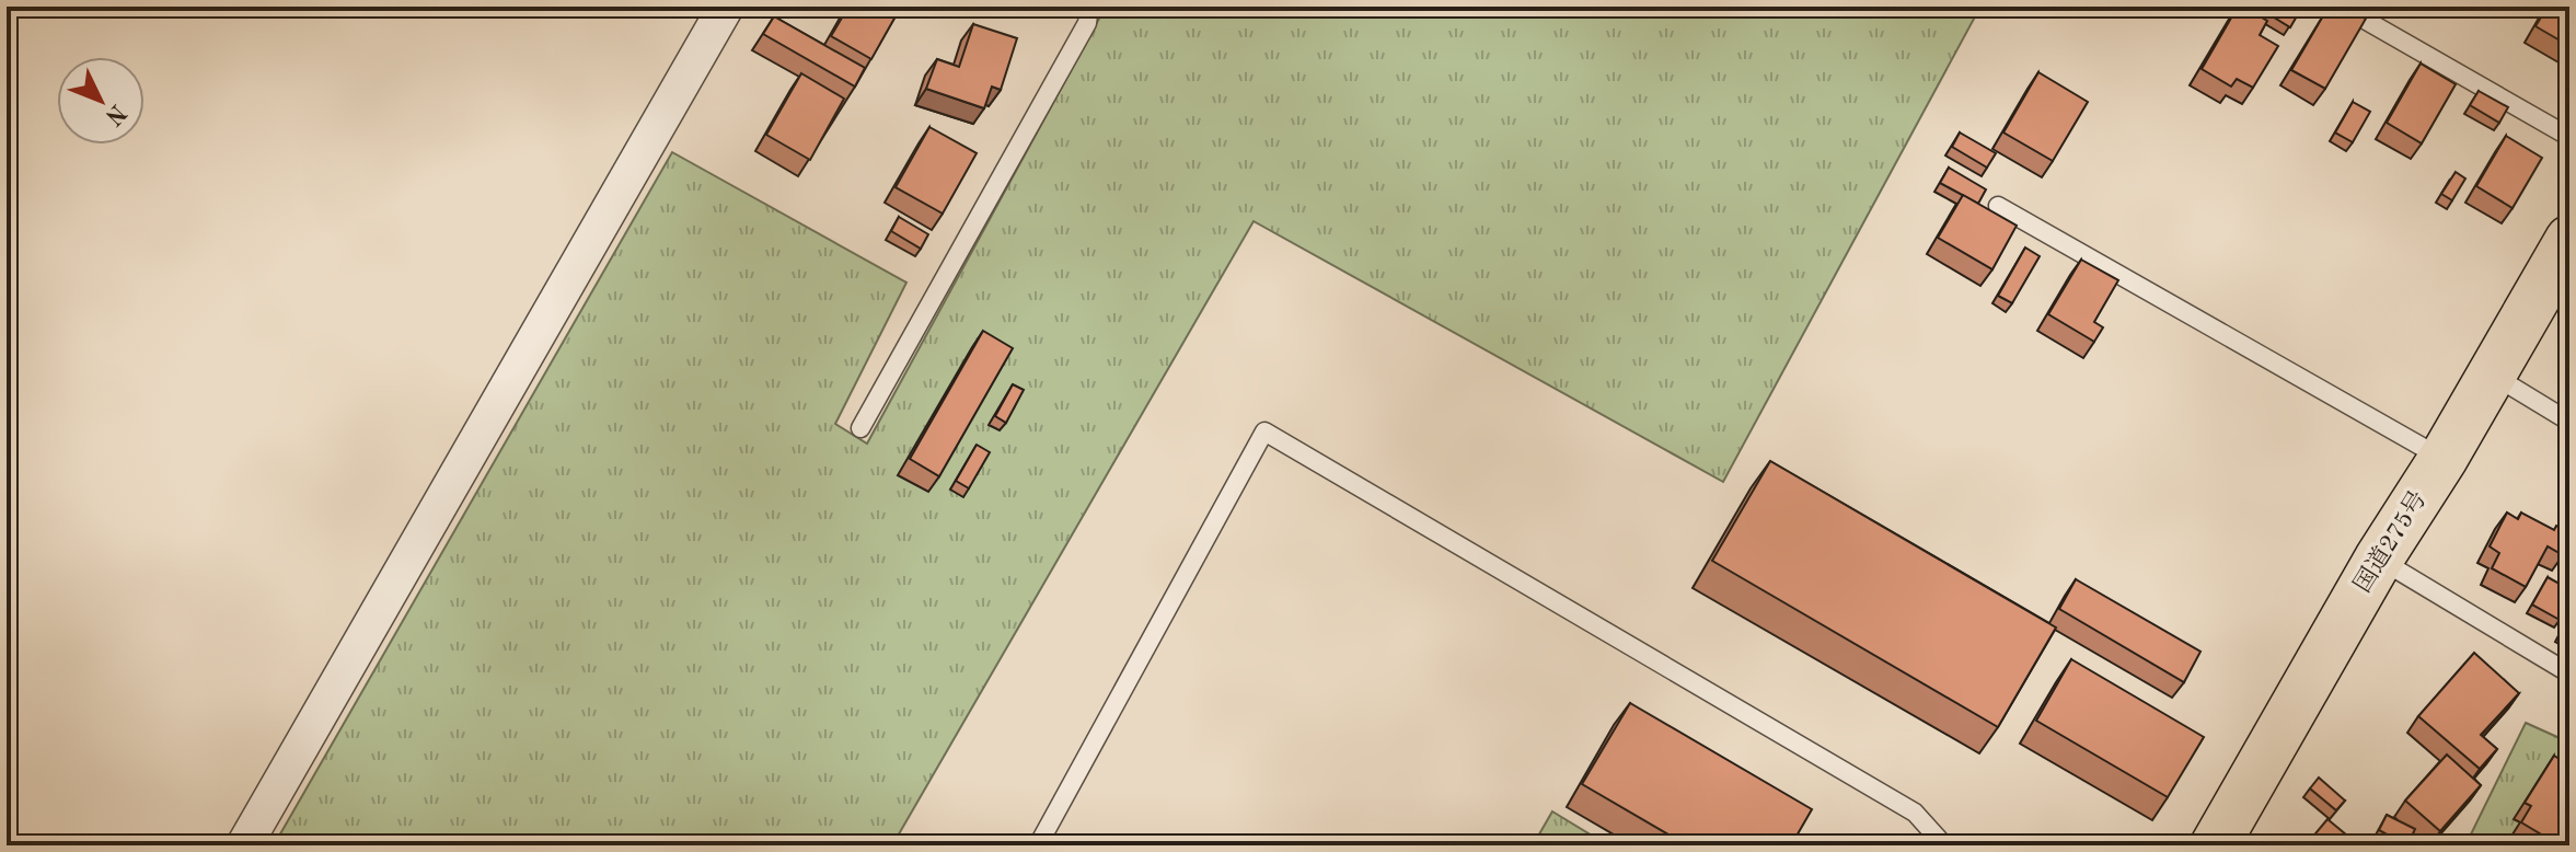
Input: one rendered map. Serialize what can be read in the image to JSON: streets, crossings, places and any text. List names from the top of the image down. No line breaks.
{"streets":{"highway":["国道275号"]},"north":"bottom right"}
